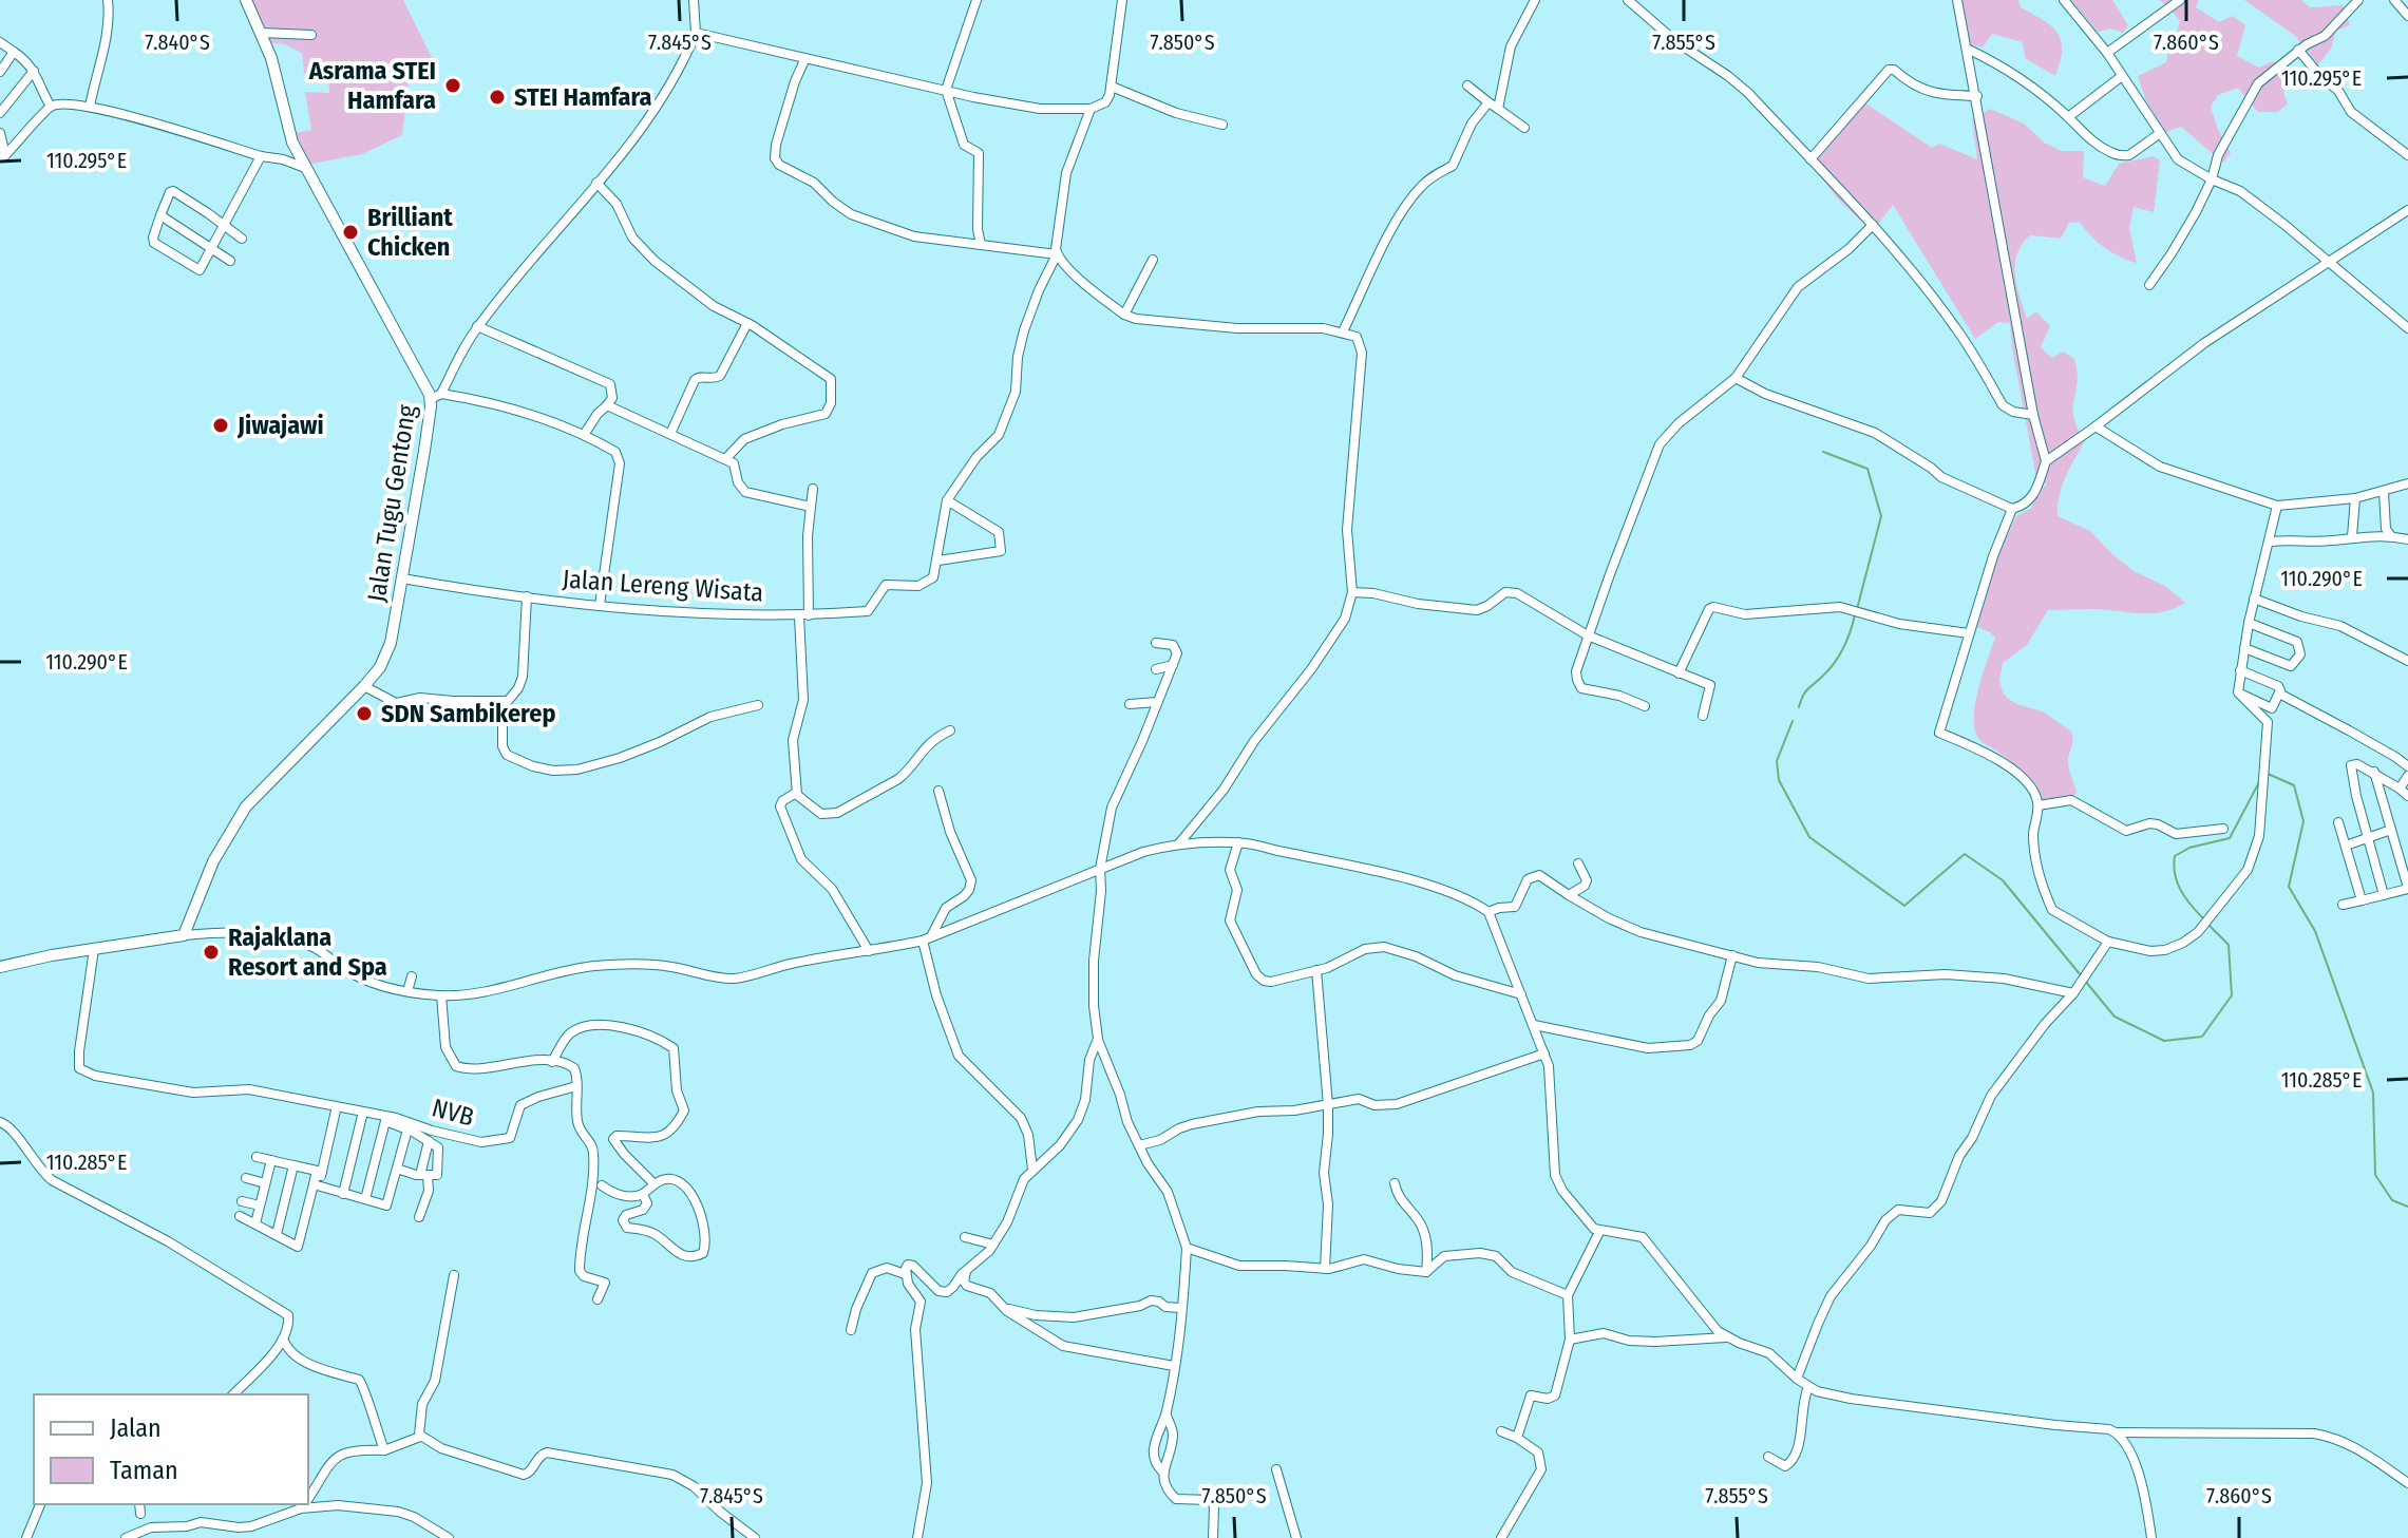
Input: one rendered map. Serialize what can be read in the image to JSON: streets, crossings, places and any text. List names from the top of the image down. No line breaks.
{"streets":{"main road":["Jalan Tugu Gentong"],"street":["Jalan Lereng Wisata","NVB"]},"crossings":[["Jalan Tugu Gentong","Jalan Lereng Wisata"]],"places":["Asrama STEI Hamfara","STEI Hamfara","Brilliant Chicken","Jiwajawi","SDN Sambikerep","Rajaklana Resort and Spa"],"legend":["Jalan","Taman"],"coordinates":["7.840°S","7.845°S","7.850°S","7.855°S","7.860°S","110.295°E","110.290°E","110.285°E"]}
